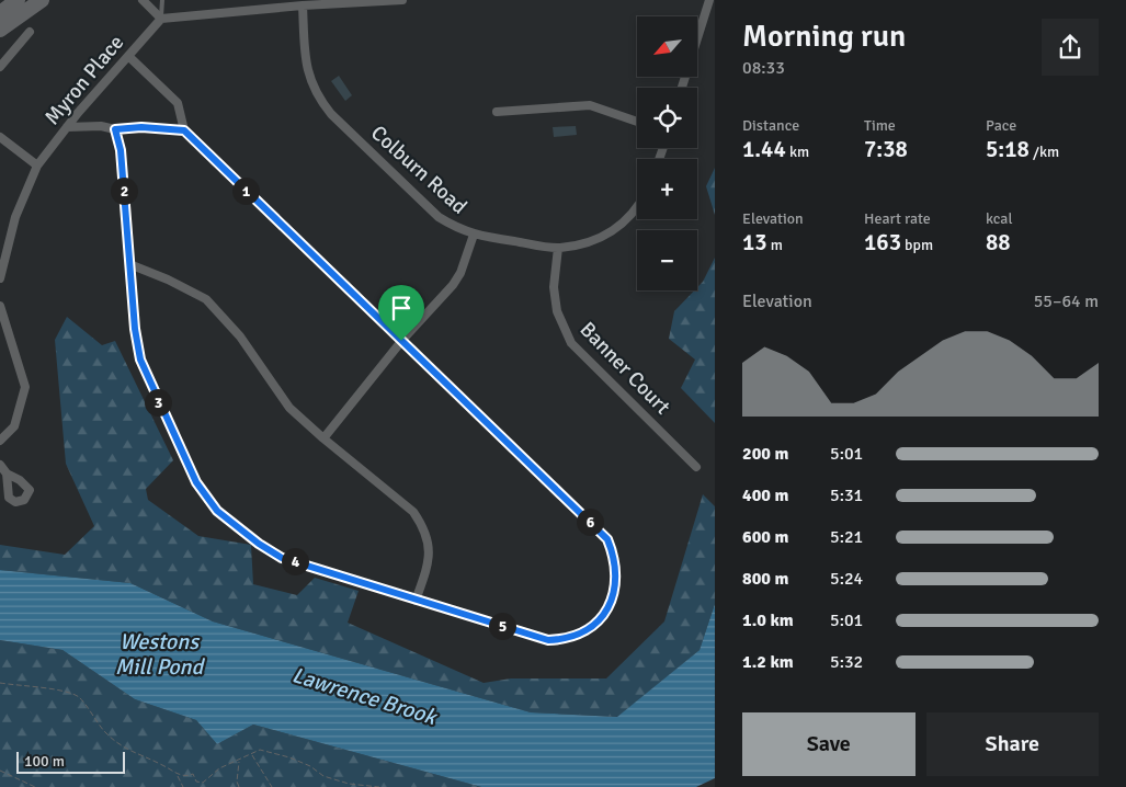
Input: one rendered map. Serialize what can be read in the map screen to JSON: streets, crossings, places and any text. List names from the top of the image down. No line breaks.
{"streets":{"street":["Myron Place","Colburn Road","Banner Court"]},"crossings":[["Colburn Road","Banner Court"]],"water":["Westons Mill Pond","Lawrence Brook"],"scale_bar":"100 m","north":"bottom left","page":{"heading":["Morning run","08:33"],"map_buttons":["+","−"],"stats":[["Distance","1.44 km"],["Time","7:38"],["Pace","5:18 /km"],["Elevation","13 m"],["Heart rate","163 bpm"],["kcal","88"]],"pins":["1","2","3","6","4","5"],"chart":["Elevation","55–64 m"],"list":[{"name":"200 m","note":"5:01"},{"name":"400 m","note":"5:31"},{"name":"600 m","note":"5:21"},{"name":"800 m","note":"5:24"},{"name":"1.0 km","note":"5:01"},{"name":"1.2 km","note":"5:32"}],"buttons":["Save","Share"],"scale":"100 m"}}
